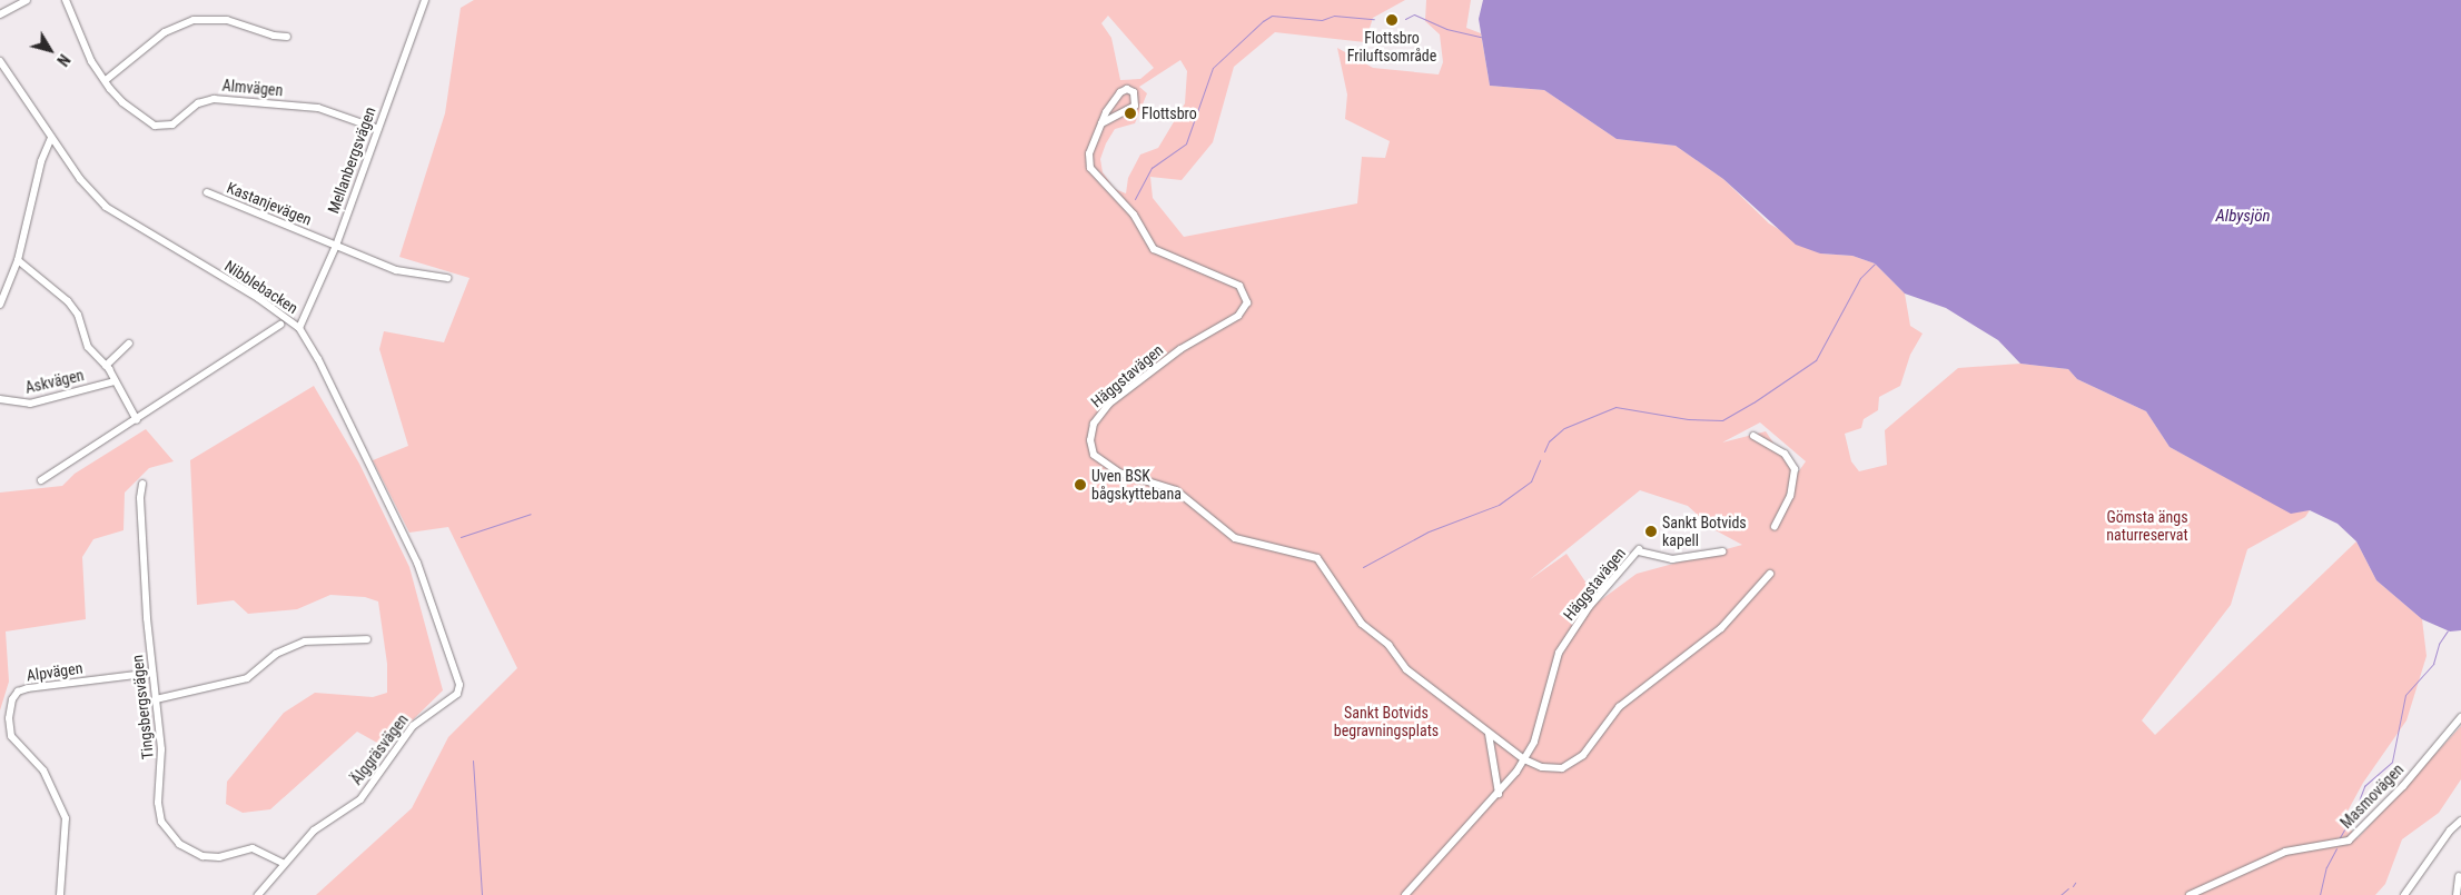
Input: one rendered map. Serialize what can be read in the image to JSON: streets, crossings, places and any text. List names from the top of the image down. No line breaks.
{"streets":{"street":["Almvägen","Mellanbergsvägen","Kastanjevägen","Nibblebacken","Häggstavägen","Askvägen","Alpvägen","Tingsbergsvägen","Älggräsvägen","Masmovägen"]},"crossings":[["Almvägen","Mellanbergsvägen"],["Mellanbergsvägen","Kastanjevägen"],["Mellanbergsvägen","Nibblebacken"],["Nibblebacken","Älggräsvägen"],["Alpvägen","Tingsbergsvägen"],["Tingsbergsvägen","Älggräsvägen"]],"water":["Albysjön"],"parks":["Gömsta ängs naturreservat","Sankt Botvids begravningsplats"],"places":["Flottsbro Friluftsområde","Flottsbro","Uven BSK bågskyttebana","Sankt Botvids kapell"],"north":"bottom right"}
